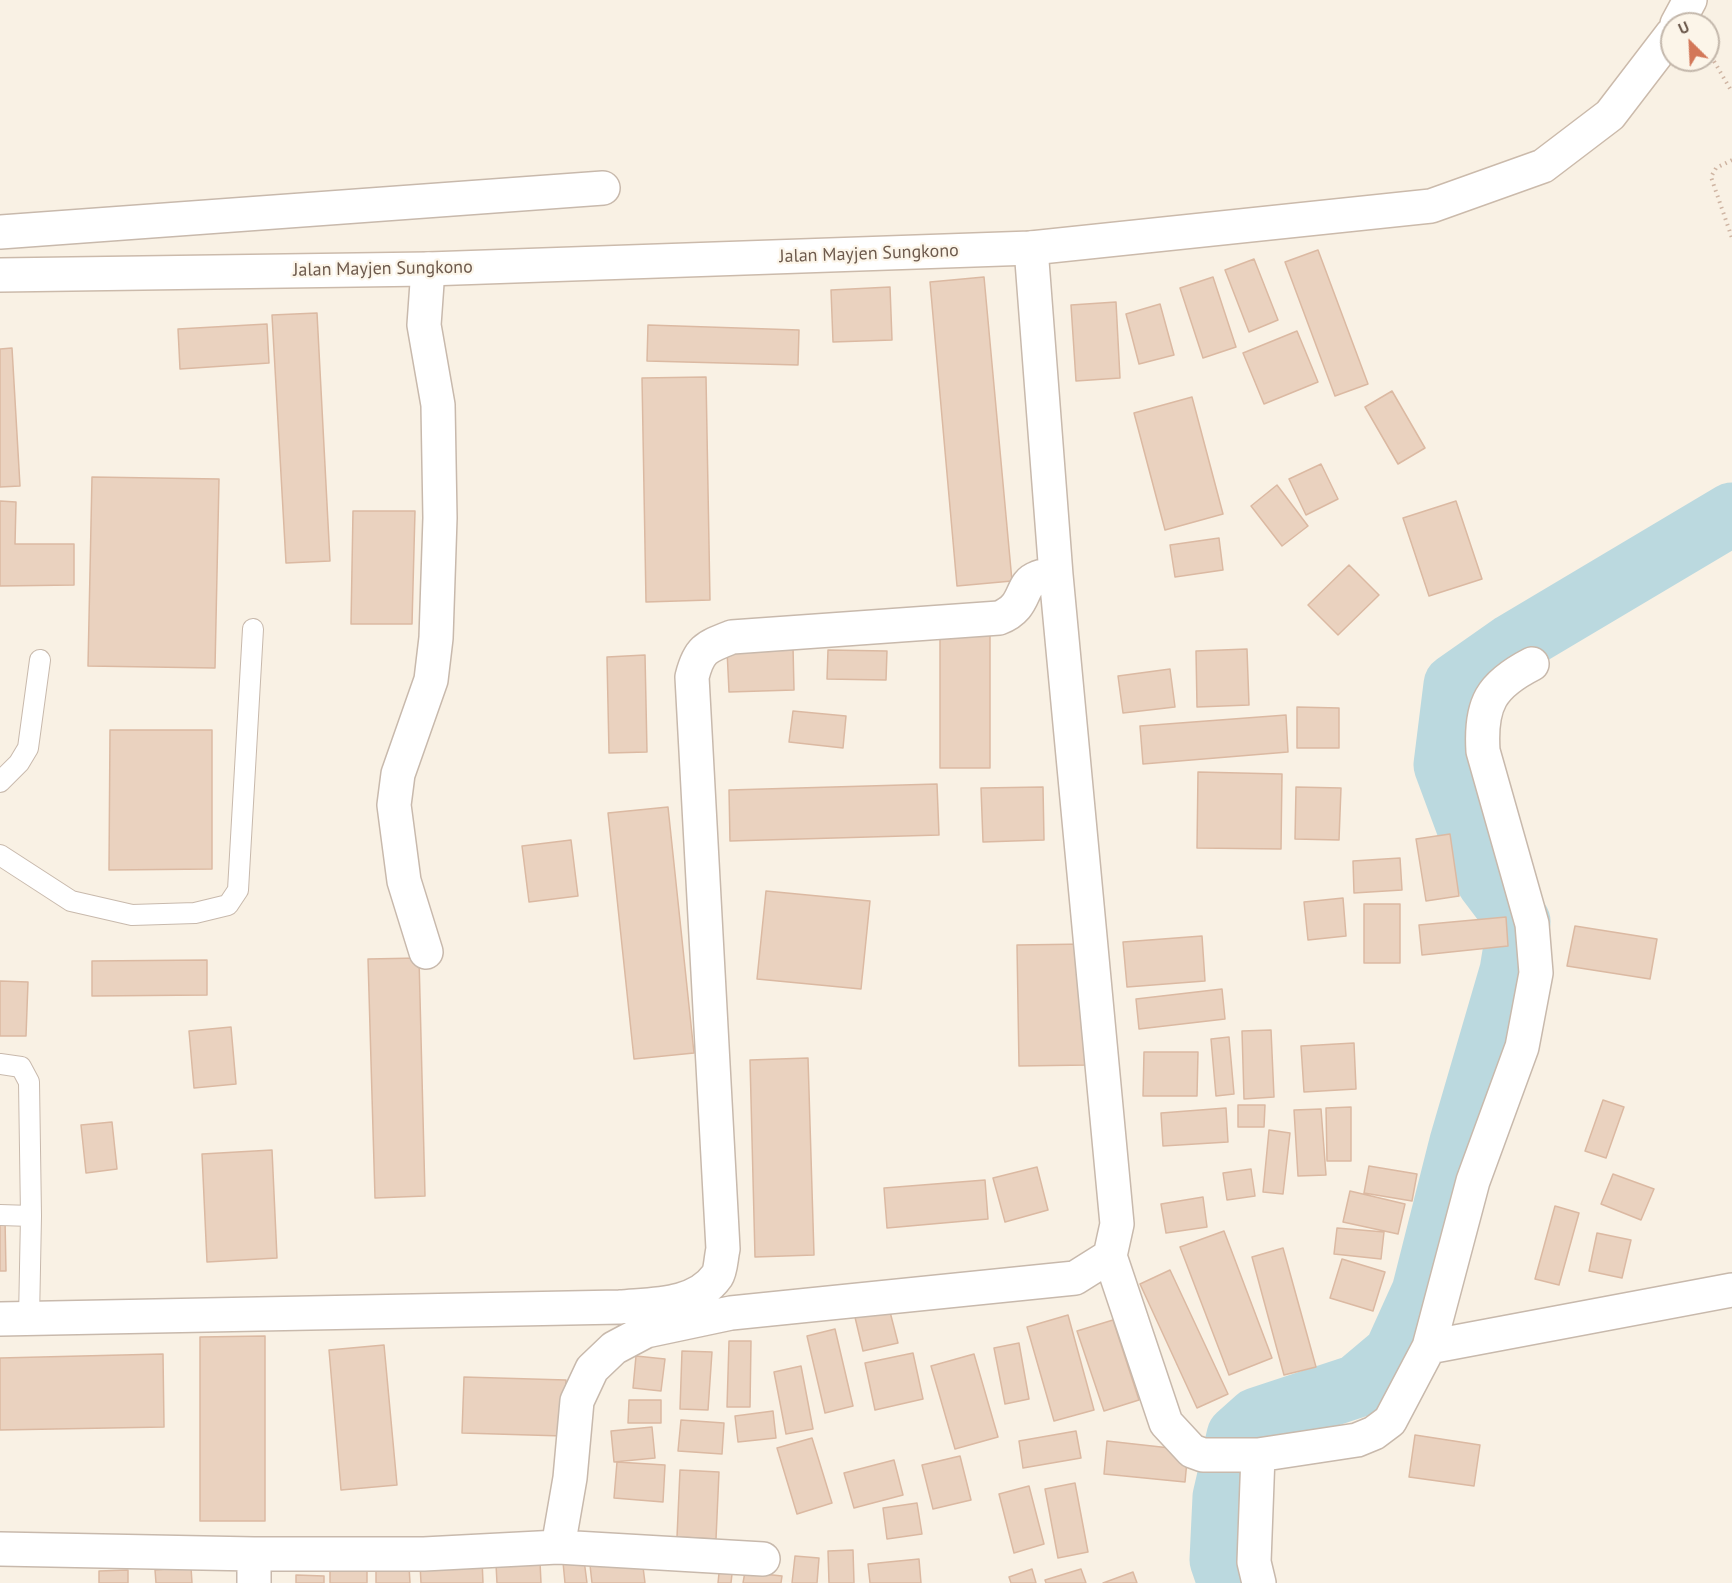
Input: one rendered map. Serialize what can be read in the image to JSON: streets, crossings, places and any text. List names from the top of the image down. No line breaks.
{"streets":{"street":["Jalan Mayjen Sungkono"]},"north":"top left"}
